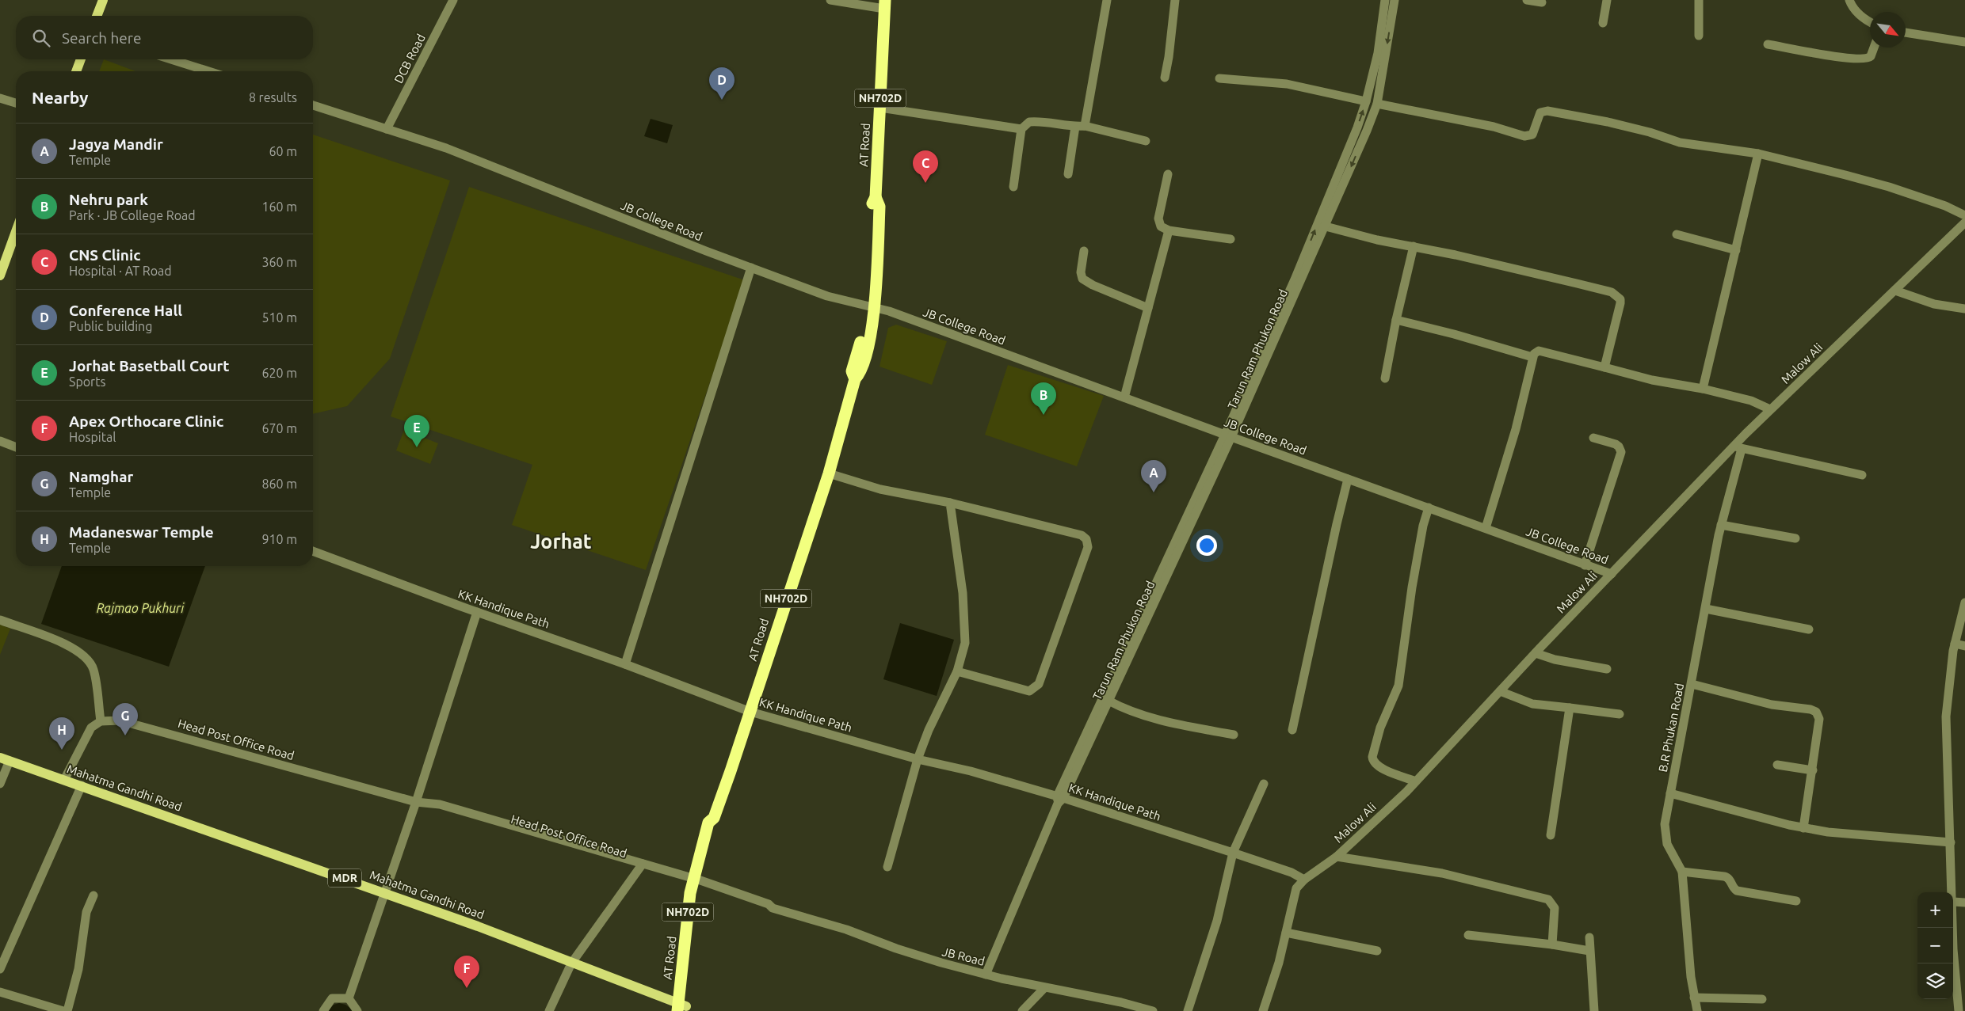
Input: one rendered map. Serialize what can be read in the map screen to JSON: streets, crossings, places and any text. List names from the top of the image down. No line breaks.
{"streets":{"highway":["NH702D","AT Road"],"main road":["Mahatma Gandhi Road","MDR"],"street":["DCB Road","JB College Road","Tarun Ram Phukon Road","Malow Ali","KK Handique Path","B.R Phukan Road","Head Post Office Road","JB Road"]},"crossings":[["DCB Road","JB College Road"],["AT Road","JB College Road"],["AT Road","KK Handique Path"],["AT Road","Head Post Office Road"],["AT Road","Mahatma Gandhi Road"],["AT Road","JB Road"],["JB College Road","Tarun Ram Phukon Road"],["JB College Road","Malow Ali"],["Tarun Ram Phukon Road","KK Handique Path"],["Tarun Ram Phukon Road","JB Road"],["Malow Ali","KK Handique Path"],["Malow Ali","B.R Phukan Road"],["Head Post Office Road","JB Road"]],"districts":["Jorhat"],"water":["Rajmao Pukhuri"],"north":"bottom right","page":{"search":"Search here","pins":["D","C","B","E","A","G","H","F"],"heading":["Nearby","8 results"],"list":[{"mark":"A","name":"Jagya Mandir","note":"Temple","value":"60 m"},{"mark":"B","name":"Nehru park","note":"Park · JB College Road","value":"160 m"},{"mark":"C","name":"CNS Clinic","note":"Hospital · AT Road","value":"360 m"},{"mark":"D","name":"Conference Hall","note":"Public building","value":"510 m"},{"mark":"E","name":"Jorhat Basetball Court","note":"Sports","value":"620 m"},{"mark":"F","name":"Apex Orthocare Clinic","note":"Hospital","value":"670 m"},{"mark":"G","name":"Namghar","note":"Temple","value":"860 m"},{"mark":"H","name":"Madaneswar Temple","note":"Temple","value":"910 m"}],"map_buttons":["+","−"]}}
